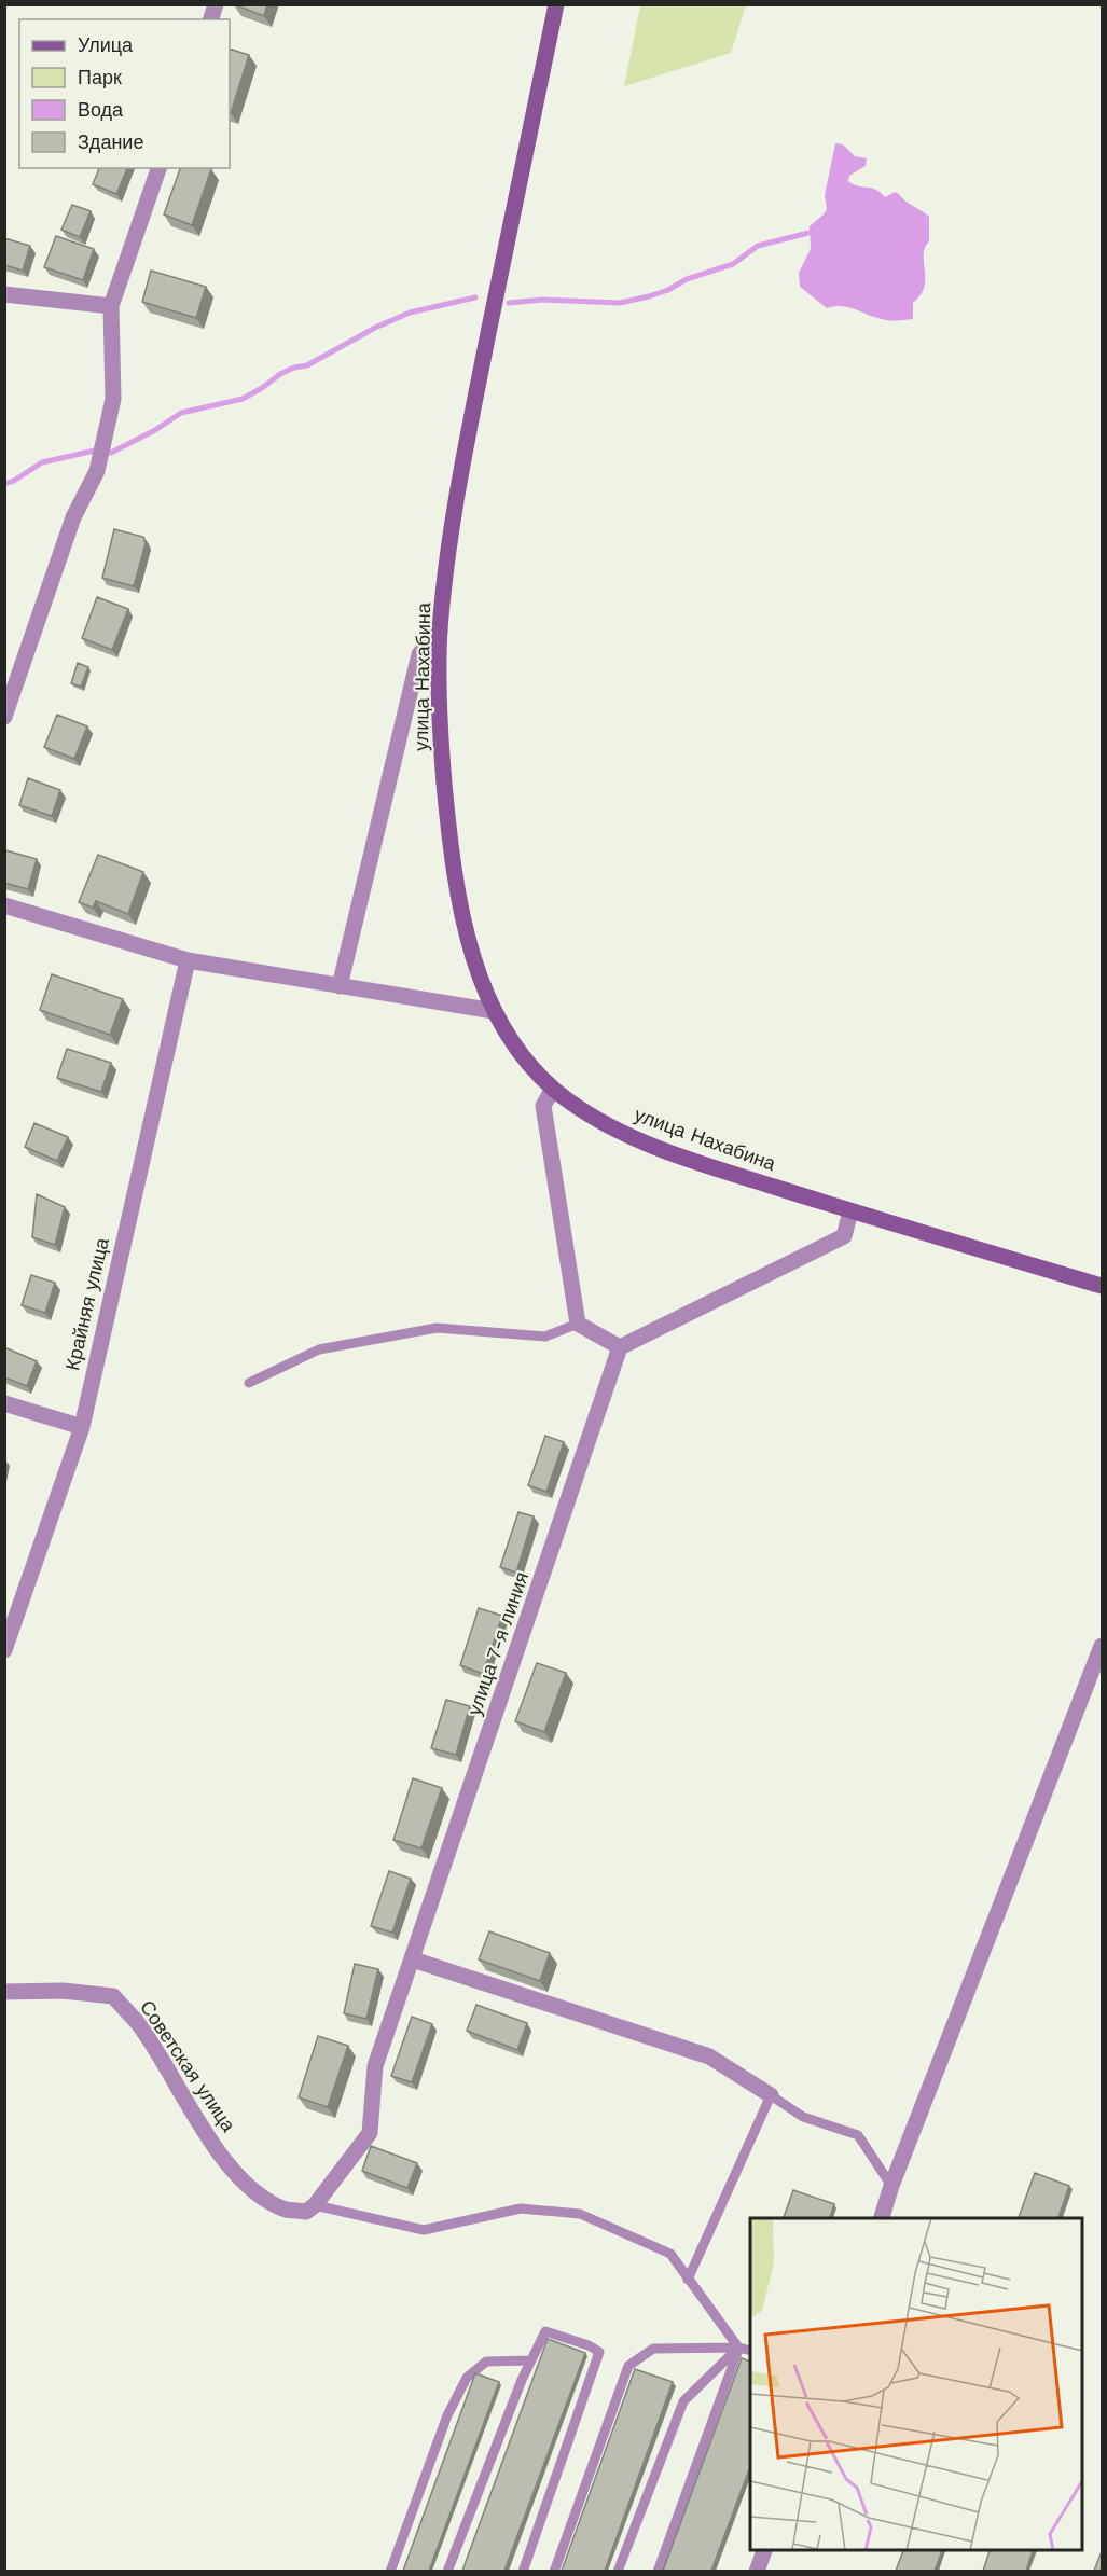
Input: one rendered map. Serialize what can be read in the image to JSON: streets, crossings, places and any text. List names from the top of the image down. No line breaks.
{"streets":{"main road":["улица Нахабина"],"street":["Крайняя улица","улица 7-я линия","Советская улица"]},"crossings":[["улица 7-я линия","Советская улица"]],"legend":["Улица","Парк","Вода","Здание"]}
